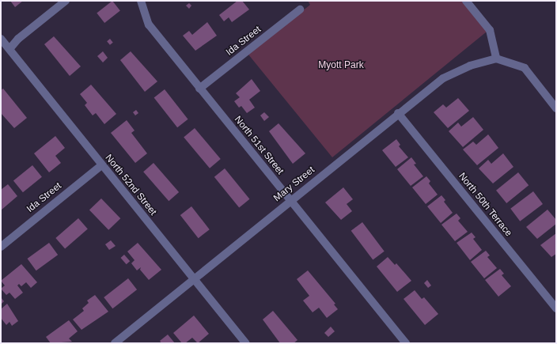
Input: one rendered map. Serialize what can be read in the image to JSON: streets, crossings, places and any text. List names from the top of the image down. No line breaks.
{"streets":{"street":["Ida Street","North 51st Street","Mary Street","North 52nd Street","North 50th Terrace"]},"crossings":[["Ida Street","North 51st Street"],["Ida Street","North 52nd Street"],["North 51st Street","Mary Street"],["Mary Street","North 52nd Street"],["Mary Street","North 50th Terrace"]],"parks":["Myott Park"]}
